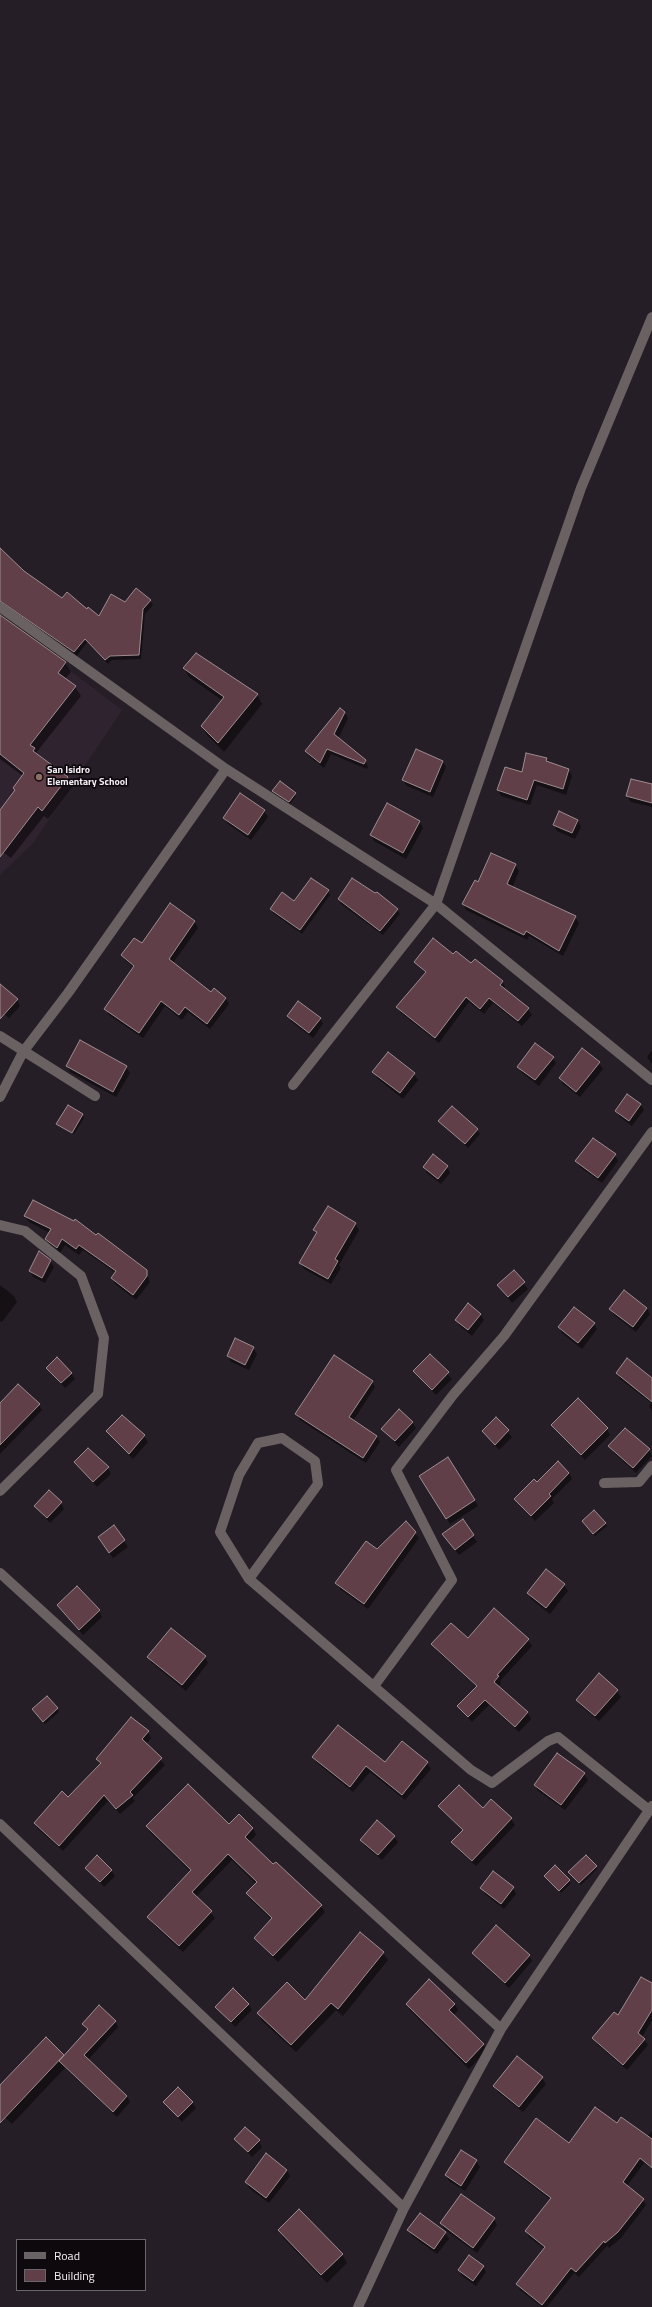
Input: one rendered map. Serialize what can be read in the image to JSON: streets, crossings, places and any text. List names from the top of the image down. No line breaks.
{"places":["San Isidro Elementary School"],"legend":["Road","Building"]}
